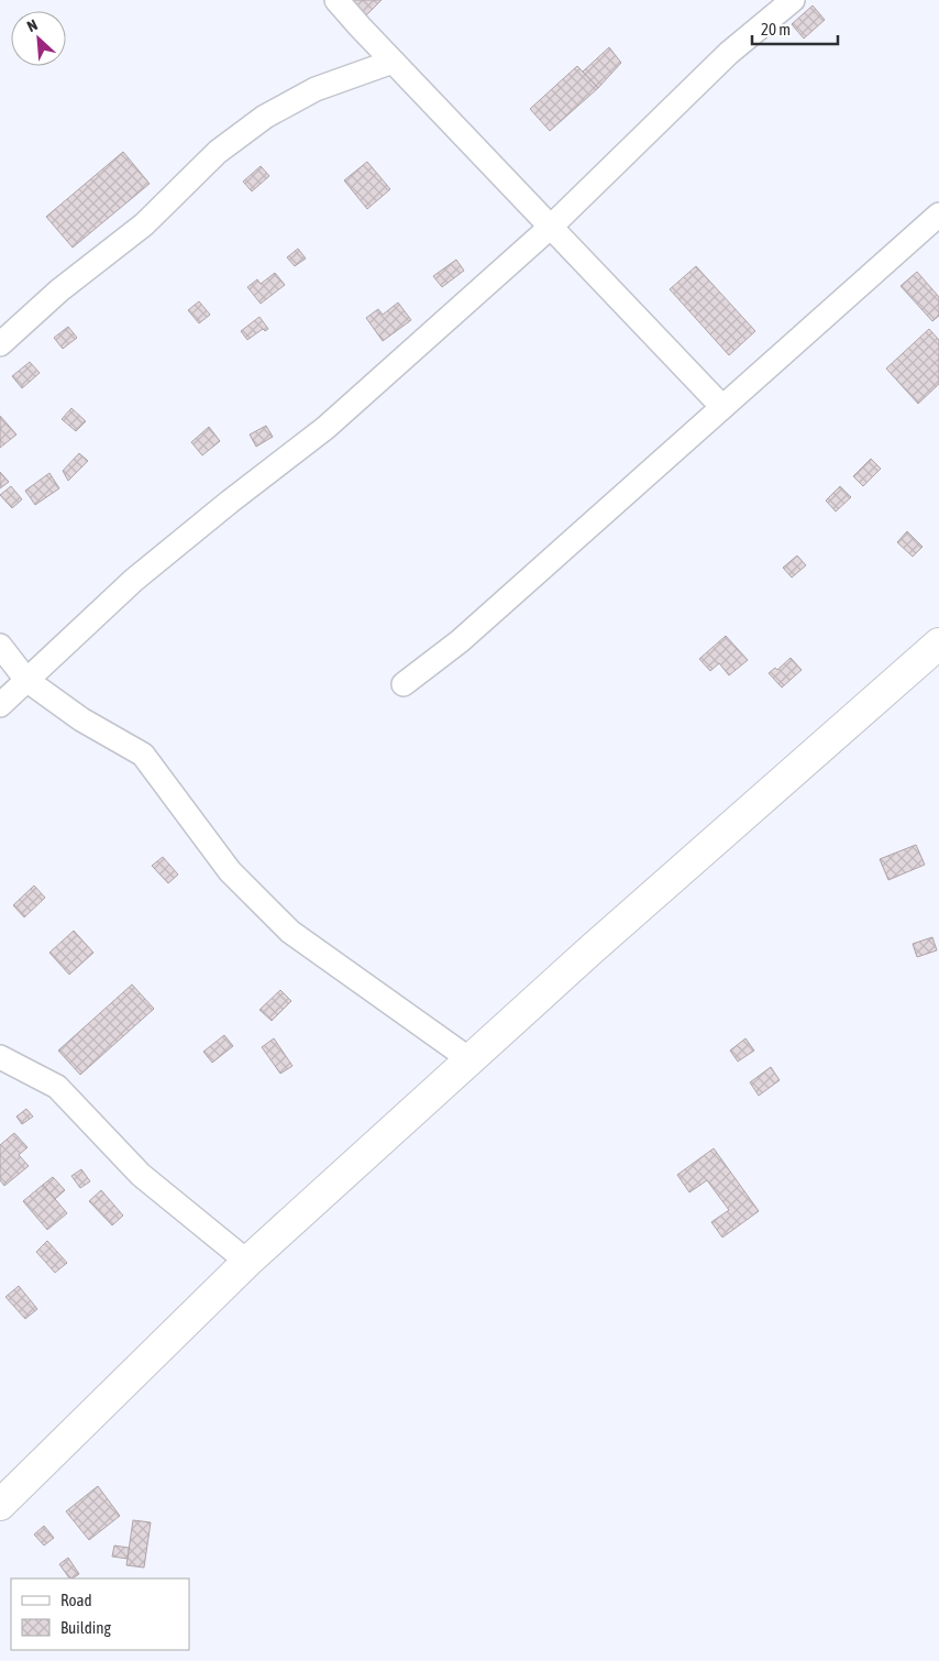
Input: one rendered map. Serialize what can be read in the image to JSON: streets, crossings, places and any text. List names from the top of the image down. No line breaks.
{"legend":["Road","Building"],"scale_bar":"20 m","north":"top left"}
